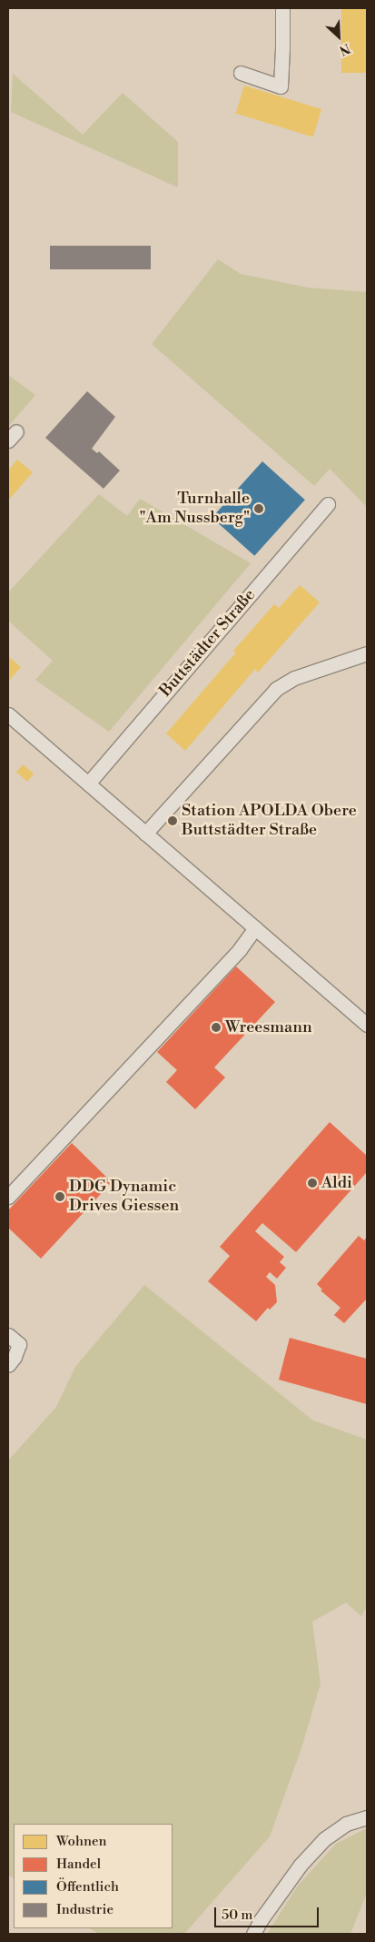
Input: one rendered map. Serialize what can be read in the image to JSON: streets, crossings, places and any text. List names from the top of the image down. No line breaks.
{"streets":{"street":["Buttstädter Straße"]},"places":["Turnhalle \"Am Nussberg\"","Station APOLDA Obere Buttstädter Straße","Wreesmann","Aldi","DDG Dynamic Drives Giessen"],"legend":["Wohnen","Handel","Öffentlich","Industrie"],"scale_bar":"50 m","north":"bottom right"}
